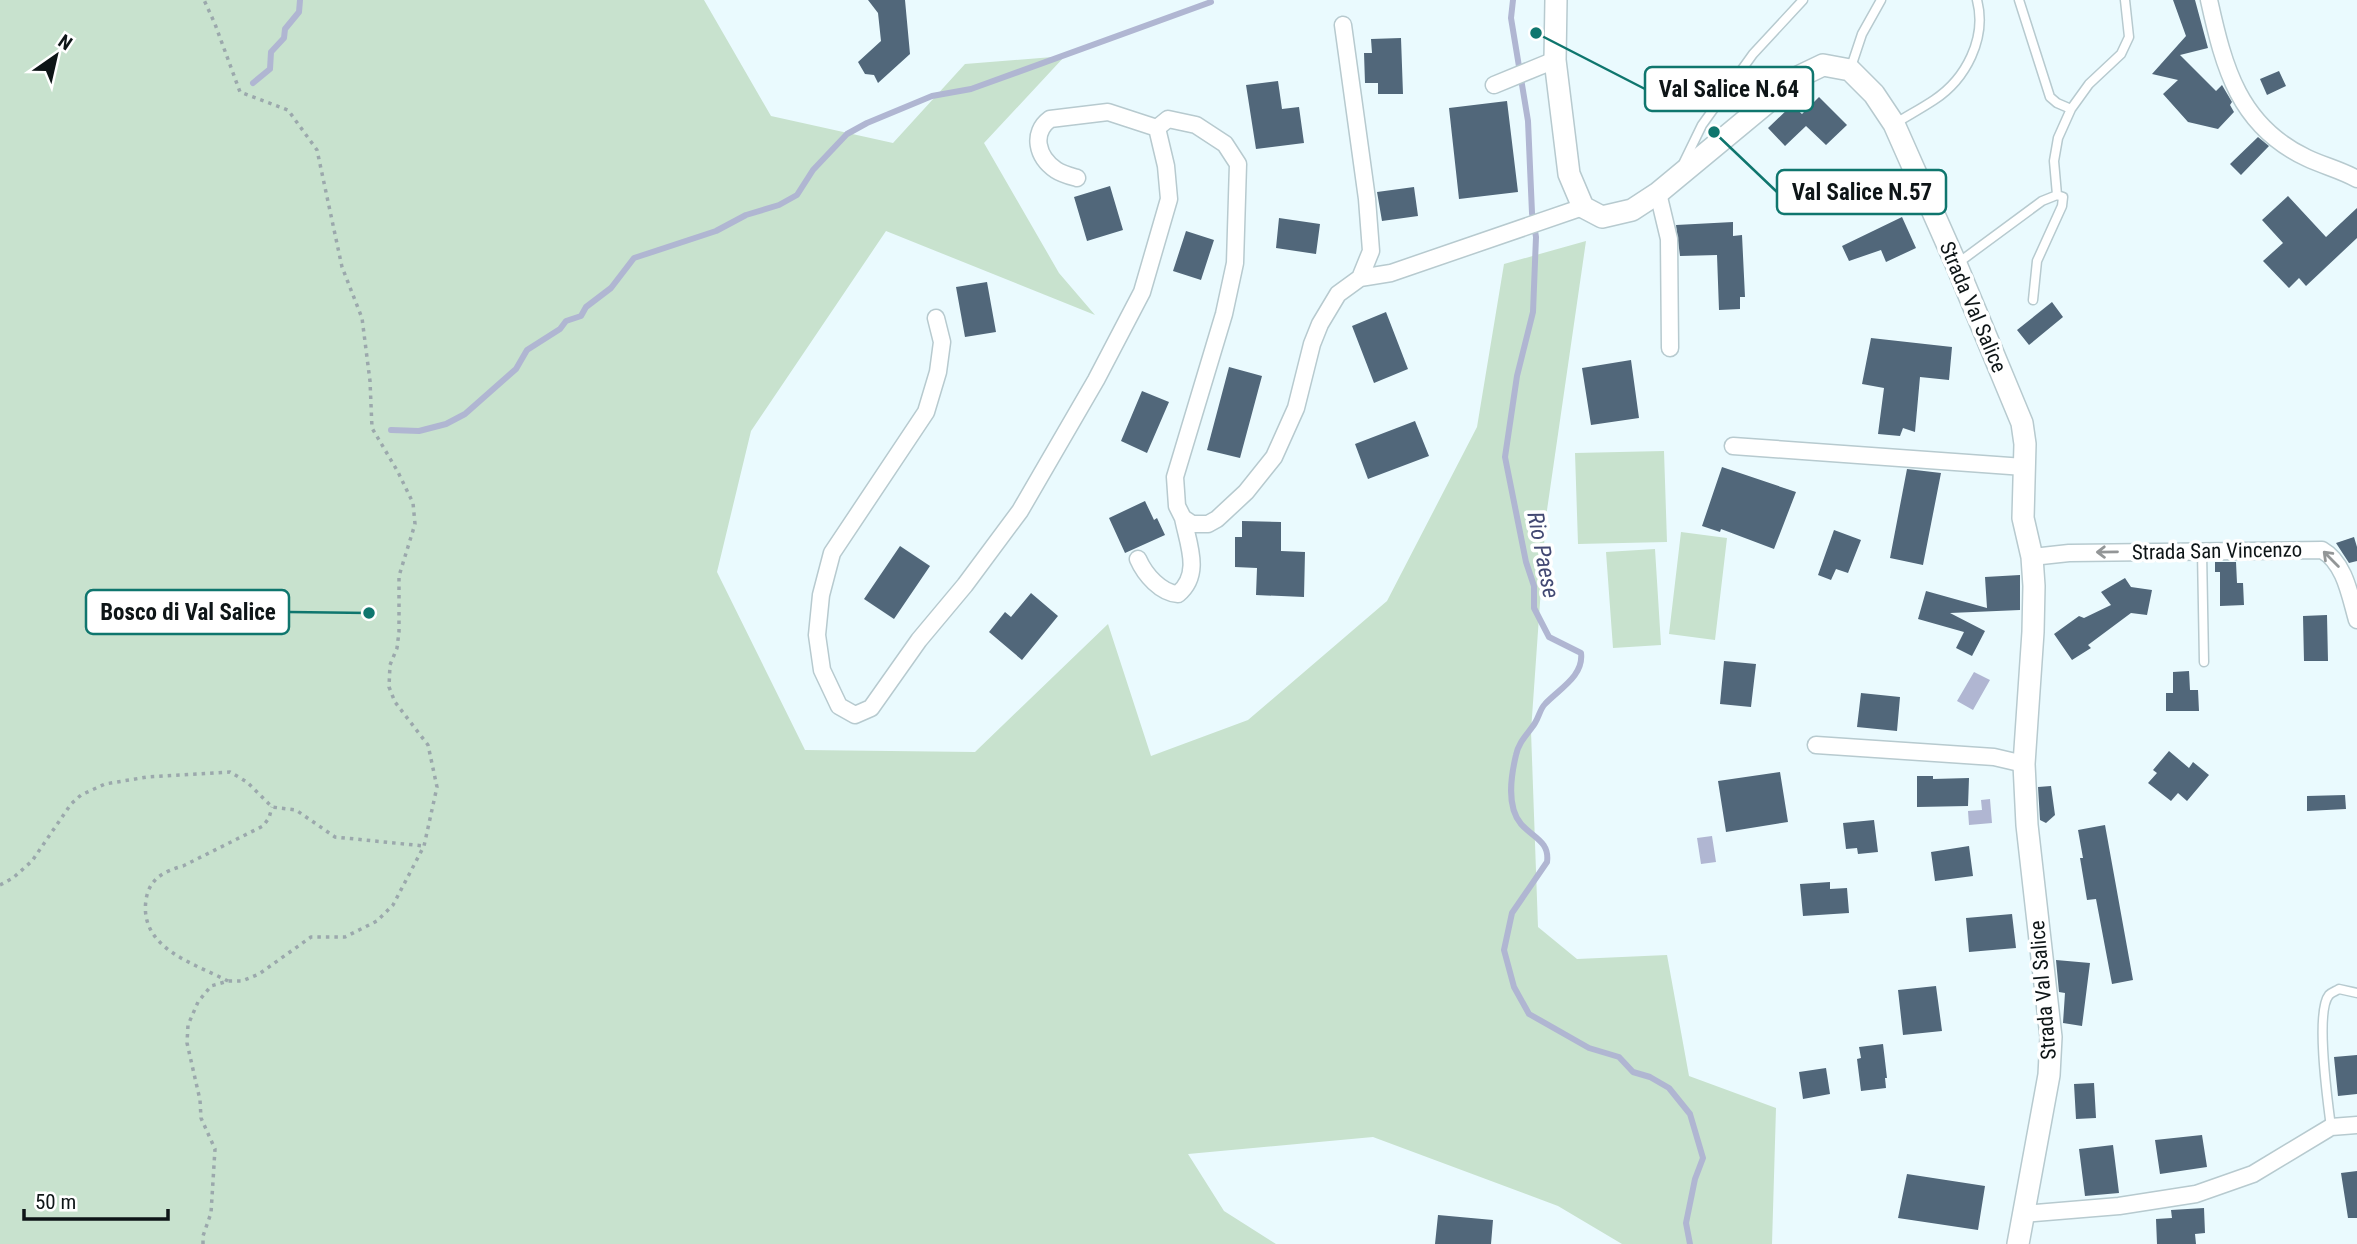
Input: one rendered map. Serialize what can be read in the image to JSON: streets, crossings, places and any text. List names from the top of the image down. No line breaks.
{"streets":{"street":["Strada Val Salice","Strada San Vincenzo"]},"crossings":[["Strada Val Salice","Strada San Vincenzo"]],"one_way":["Strada San Vincenzo"],"water":["Rio Paese"],"places":["Val Salice N.64","Val Salice N.57","Bosco di Val Salice"],"scale_bar":"50 m","north":"top right"}
